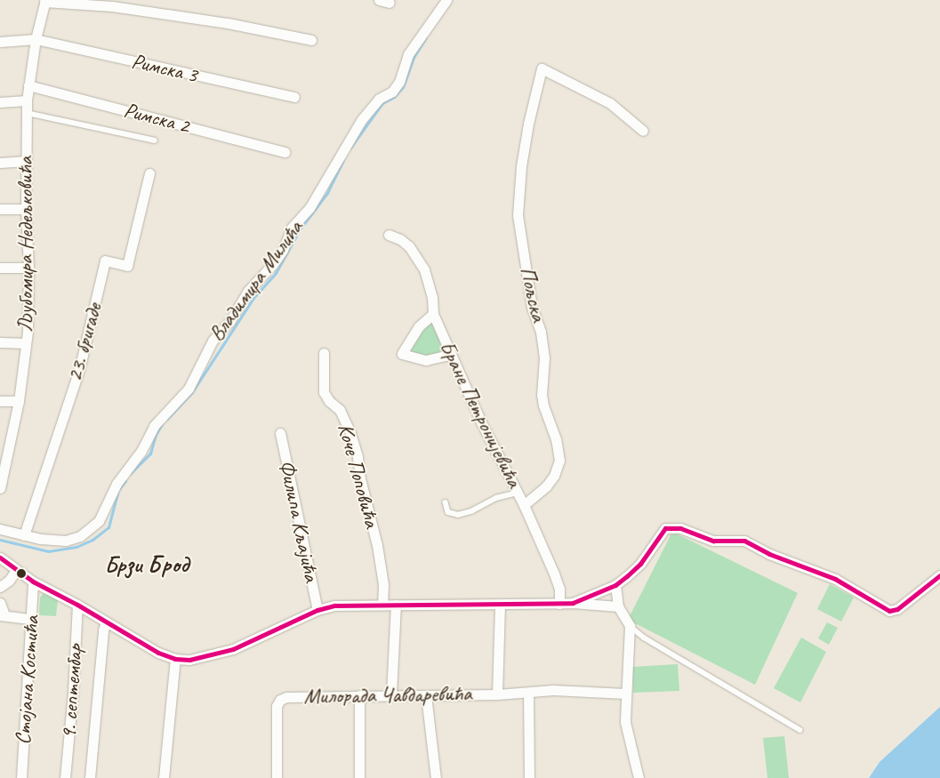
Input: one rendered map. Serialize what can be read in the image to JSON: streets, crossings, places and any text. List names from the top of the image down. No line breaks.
{"streets":{"street":["Римска 3","Римска 2","Љубомира Недељковића","Владимира Милића","Пољска","23. бригаде","Бране Петронијевића","Коче Поповића","Филипа Кљајића","Стојана Костића","9. септембар","Милорада Чавдаревића"]},"crossings":[["Римска 3","Љубомира Недељковића"],["Римска 2","Љубомира Недељковића"],["Владимира Милића","23. бригаде"],["Пољска","Бране Петронијевића"]],"districts":["Брзи Брод"]}
